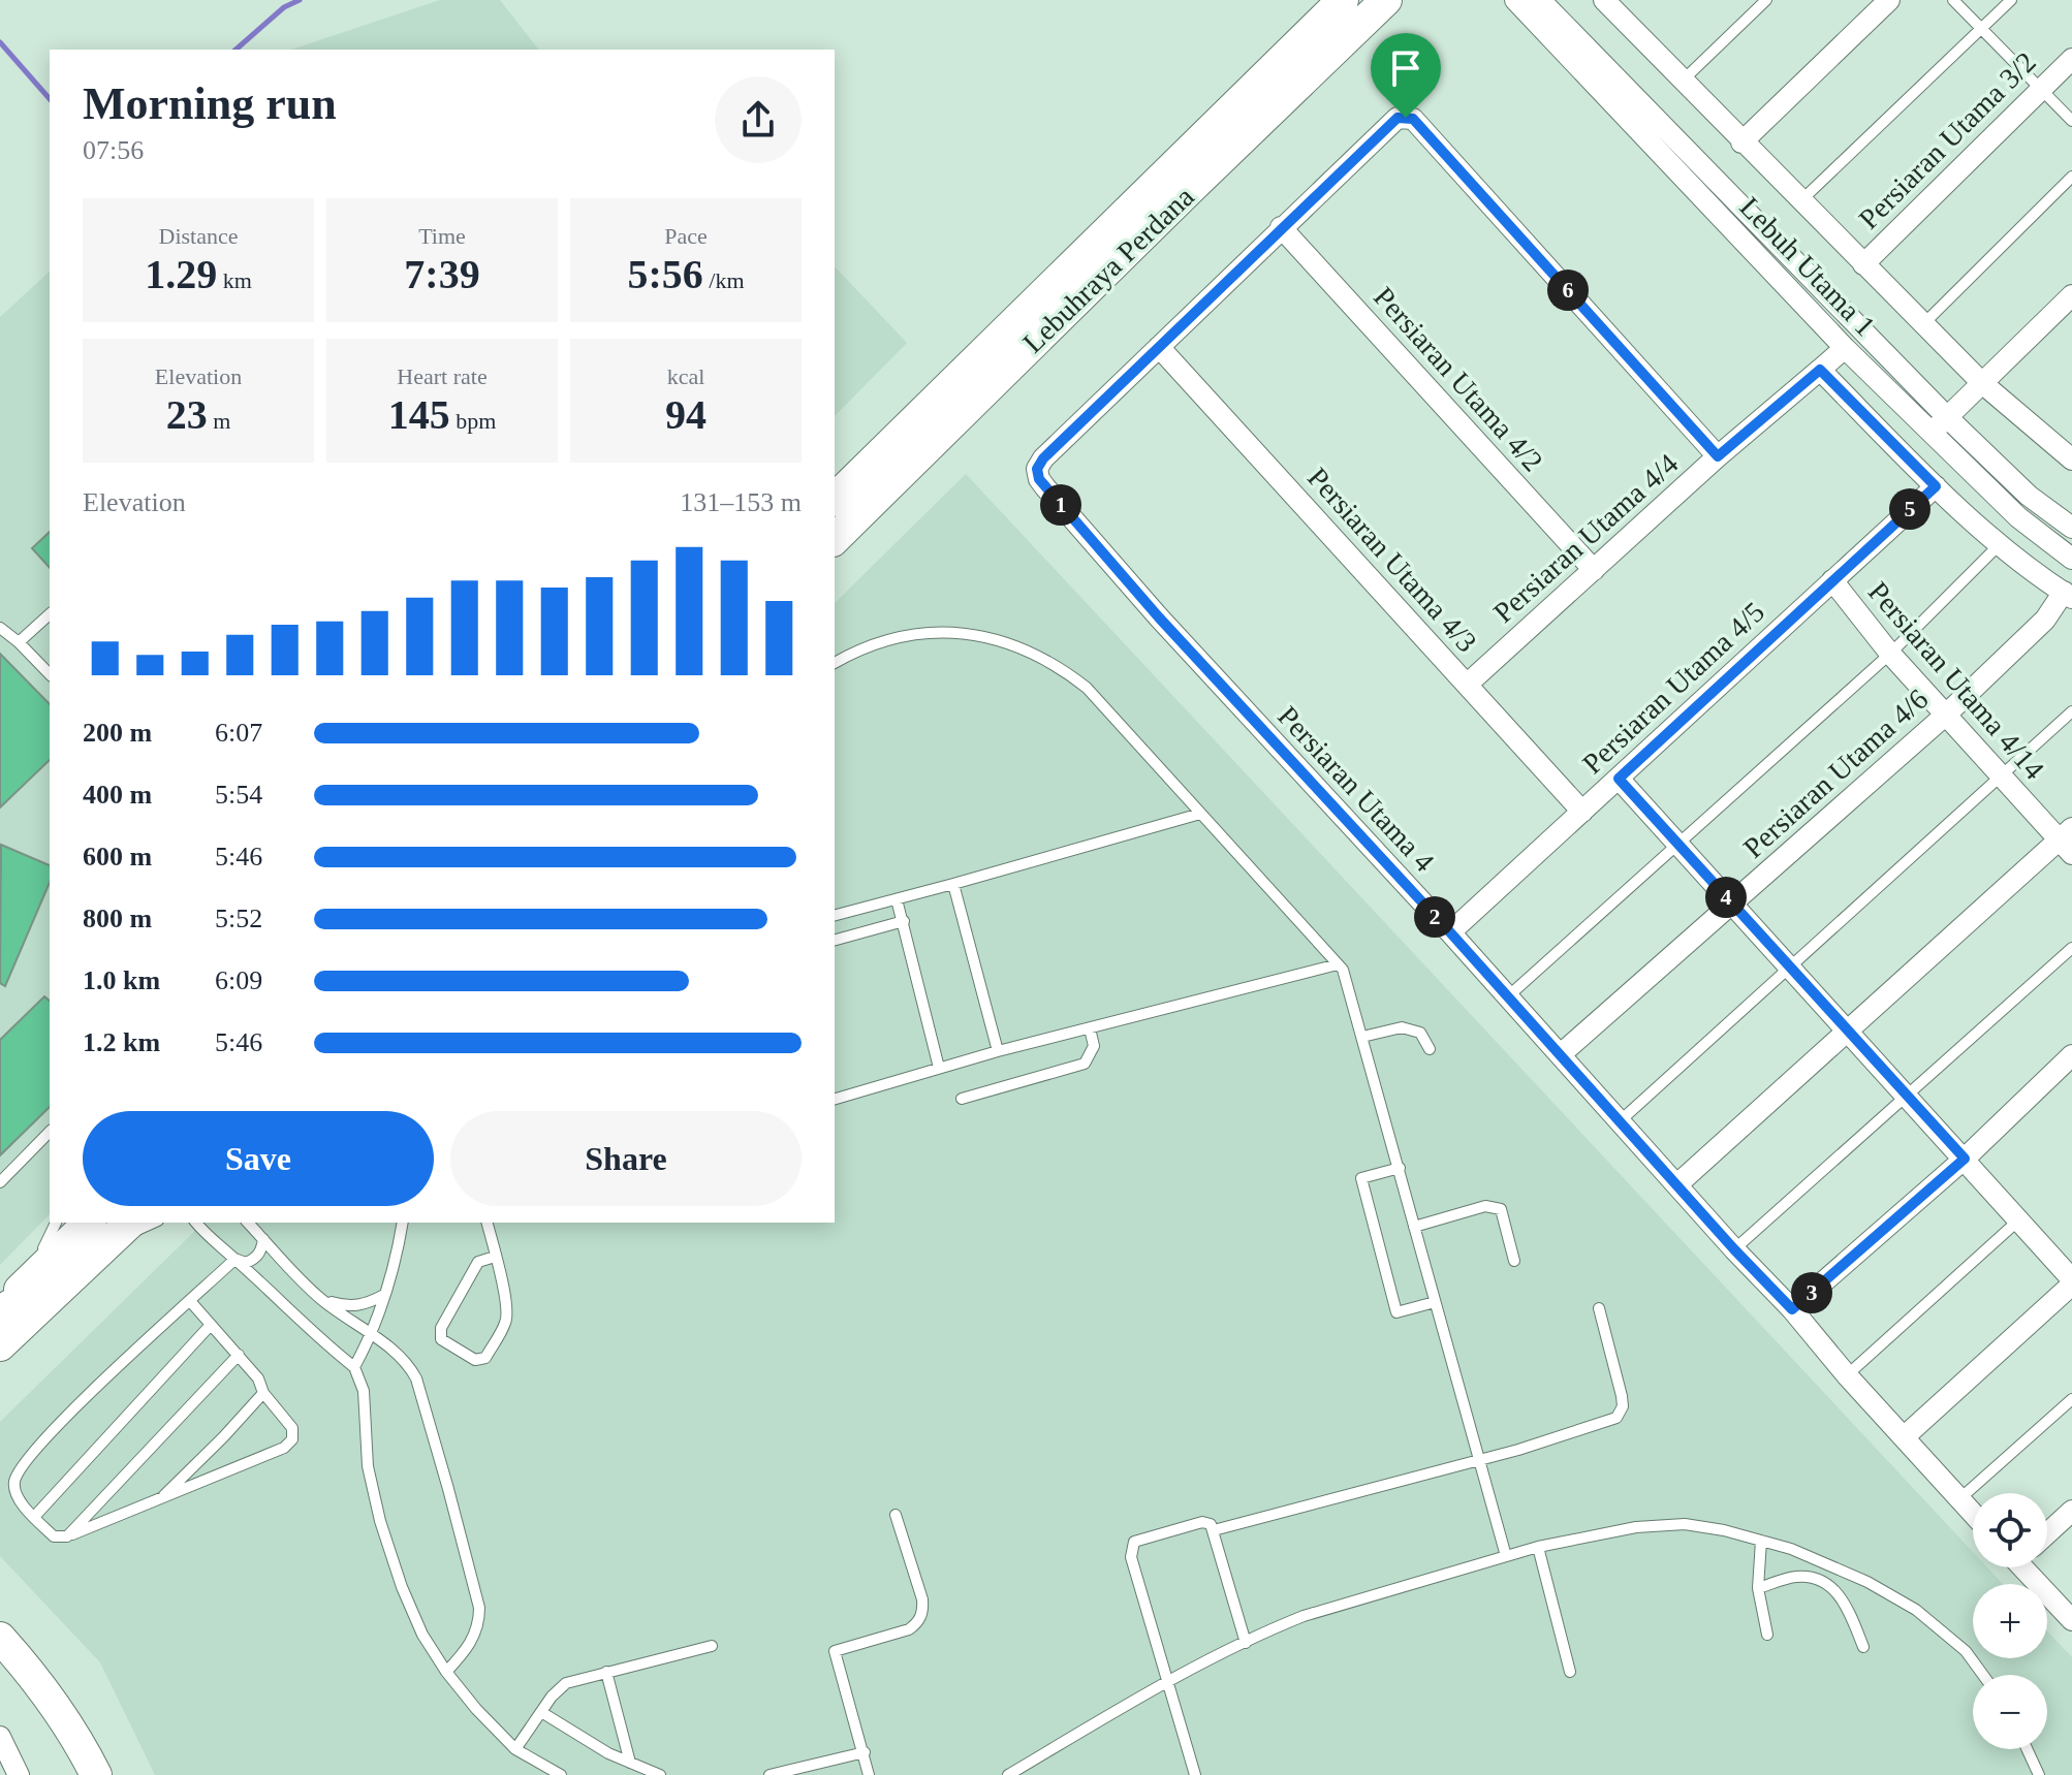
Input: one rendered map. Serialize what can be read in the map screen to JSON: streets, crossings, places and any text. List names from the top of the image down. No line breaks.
{"streets":{"main road":["Lebuhraya Perdana"],"street":["Persiaran Utama 3/2","Lebuh Utama 1","Persiaran Utama 4/2","Persiaran Utama 4/4","Persiaran Utama 4/3","Persiaran Utama 4/14","Persiaran Utama 4/5","Persiaran Utama 4/6","Persiaran Utama 4"]},"crossings":[["Lebuh Utama 1","Persiaran Utama 4/4"],["Persiaran Utama 4/2","Persiaran Utama 4/4"],["Persiaran Utama 4/2","Persiaran Utama 4"],["Persiaran Utama 4/4","Persiaran Utama 4/3"],["Persiaran Utama 4/4","Persiaran Utama 4"],["Persiaran Utama 4/3","Persiaran Utama 4/5"],["Persiaran Utama 4/3","Persiaran Utama 4"],["Persiaran Utama 4/14","Persiaran Utama 4/5"],["Persiaran Utama 4/14","Persiaran Utama 4/6"],["Persiaran Utama 4/5","Persiaran Utama 4"],["Persiaran Utama 4/6","Persiaran Utama 4"]],"page":{"heading":["Morning run","07:56"],"stats":[["Distance","1.29 km"],["Time","7:39"],["Pace","5:56 /km"],["Elevation","23 m"],["Heart rate","145 bpm"],["kcal","94"]],"pins":["6","1","5","4","2","3"],"chart":["Elevation","131–153 m"],"list":[{"name":"200 m","note":"6:07"},{"name":"400 m","note":"5:54"},{"name":"600 m","note":"5:46"},{"name":"800 m","note":"5:52"},{"name":"1.0 km","note":"6:09"},{"name":"1.2 km","note":"5:46"}],"buttons":["Save","Share"],"map_buttons":["+","−"]}}
